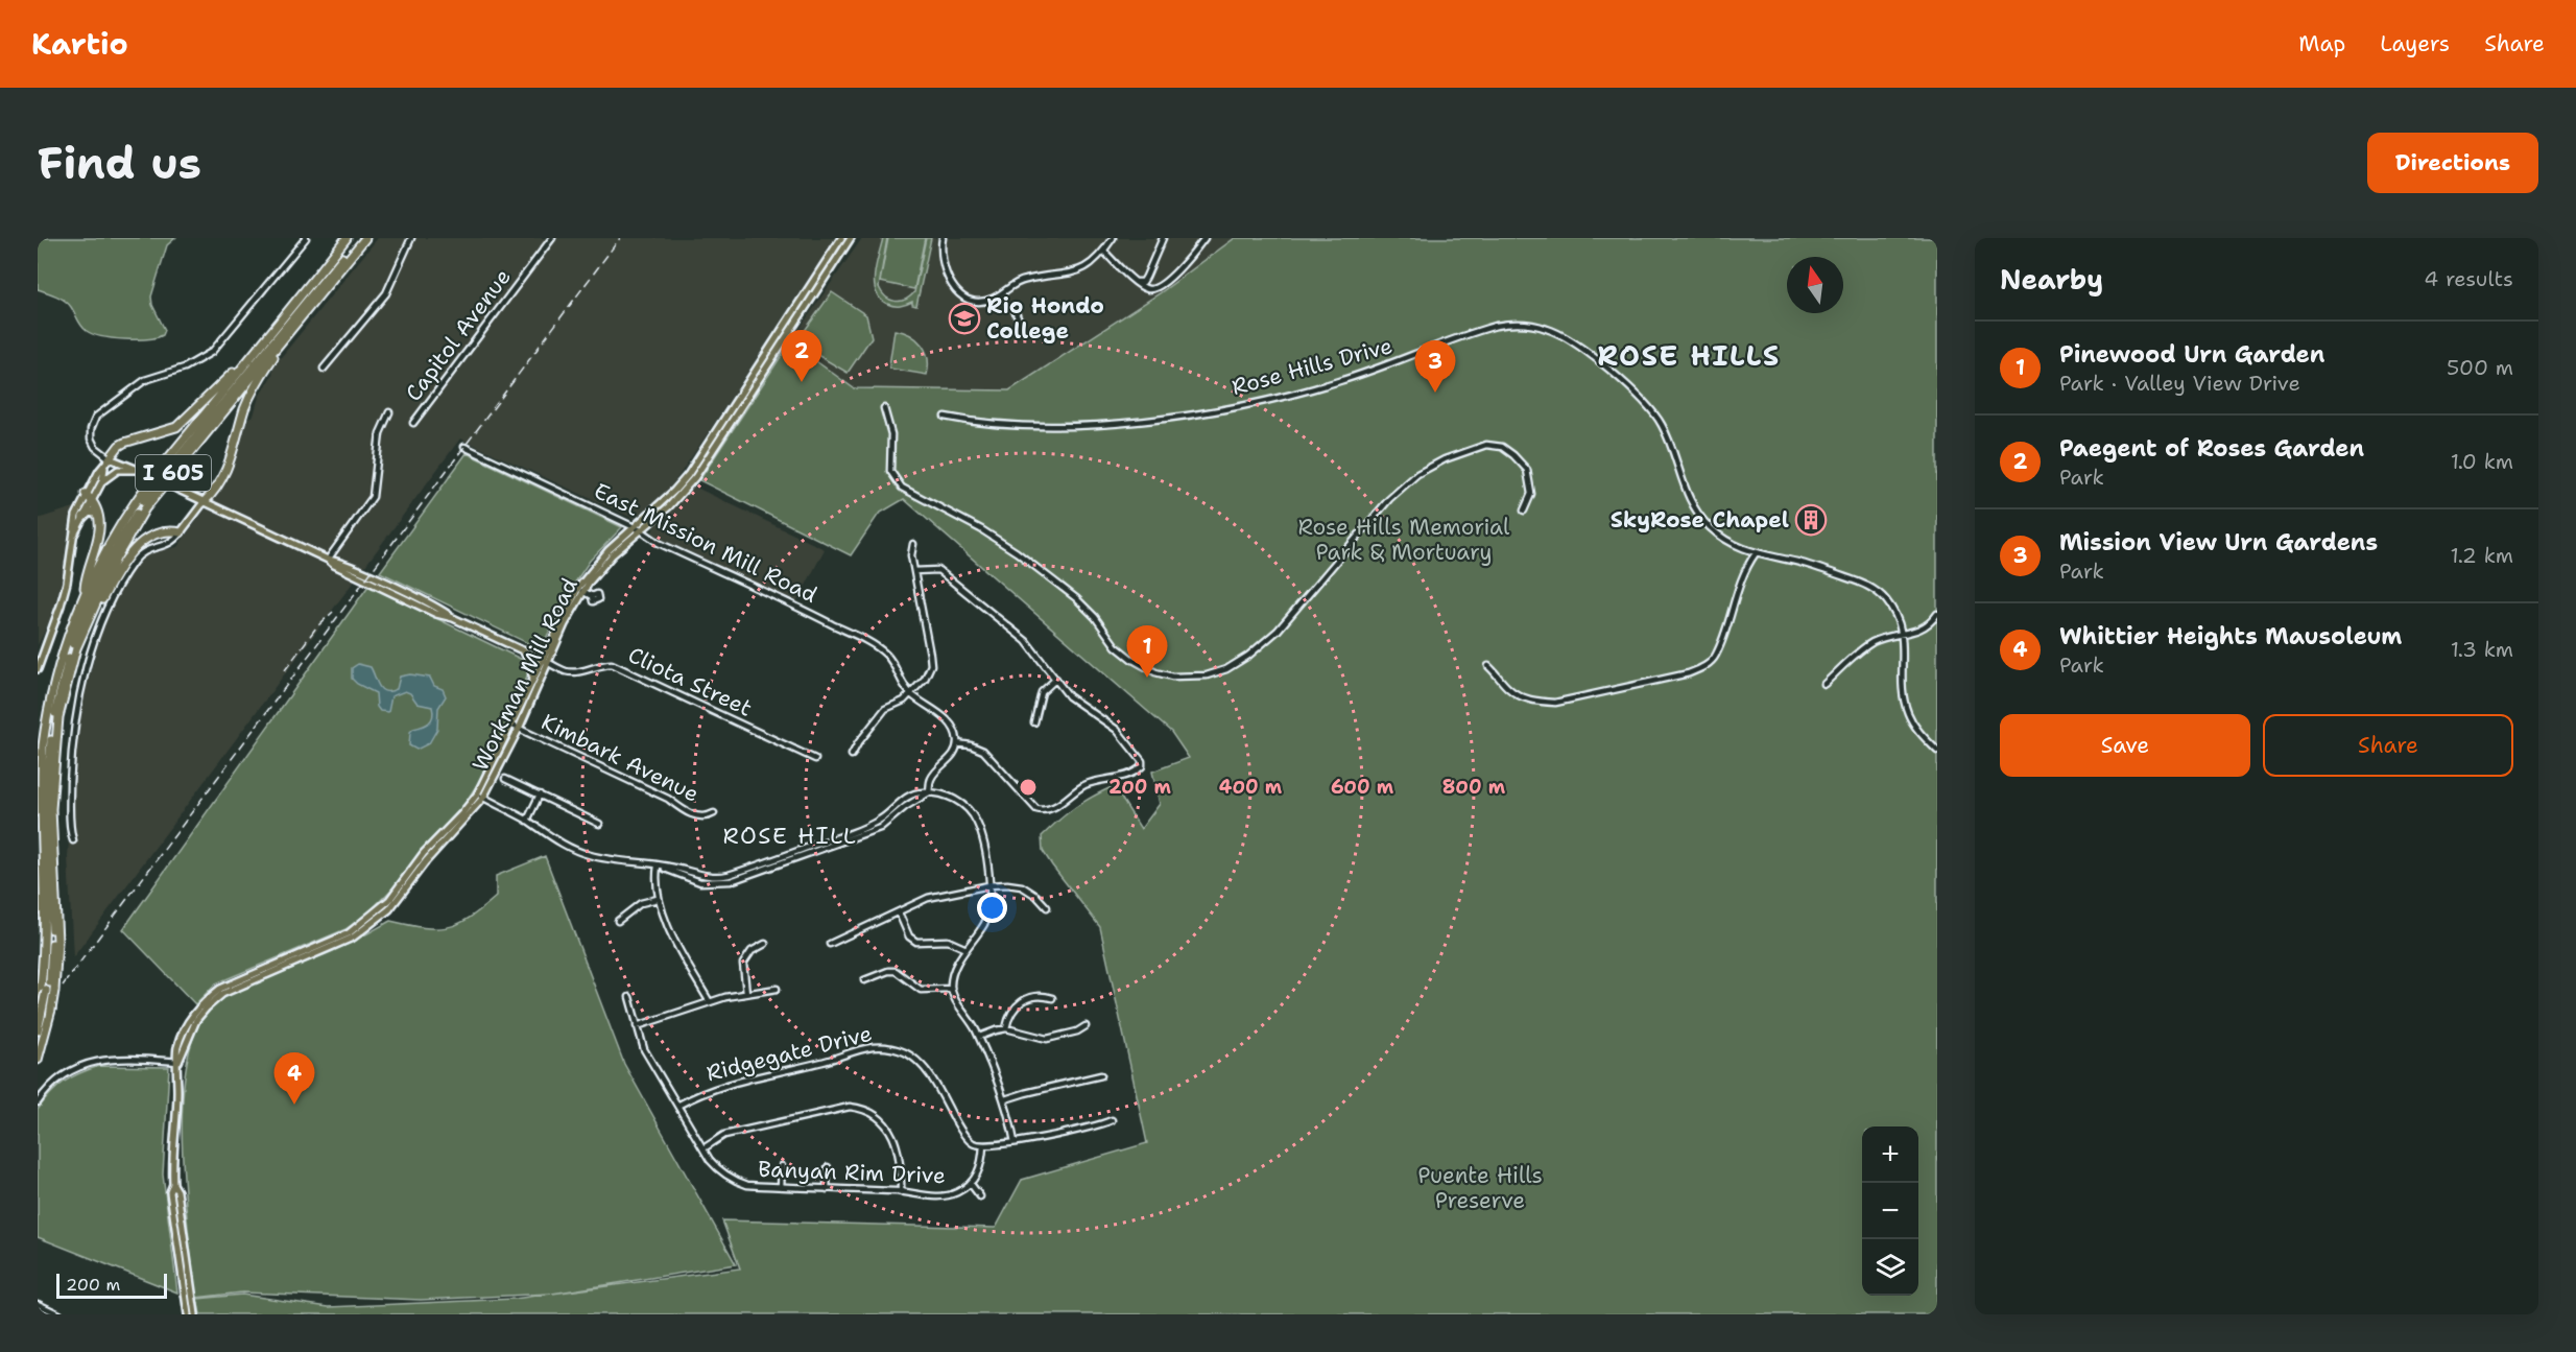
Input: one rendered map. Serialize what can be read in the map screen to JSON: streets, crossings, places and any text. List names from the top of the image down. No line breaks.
{"streets":{"highway":["I 605"],"main road":["Workman Mill Road"],"street":["Capitol Avenue","Rose Hills Drive","East Mission Mill Road","Cliota Street","Kimbark Avenue","Ridgegate Drive","Banyan Rim Drive"]},"crossings":[["East Mission Mill Road","Workman Mill Road"],["Workman Mill Road","Cliota Street"],["Workman Mill Road","Kimbark Avenue"],["Ridgegate Drive","Banyan Rim Drive"]],"districts":["ROSE HILLS","ROSE HILL"],"parks":["Rose Hills Memorial Park & Mortuary","Puente Hills Preserve"],"places":{"school or university":["Rio Hondo College"],"building":["SkyRose Chapel"]},"scale_bar":"200 m","north":"top","page":{"header":"Kartio","nav":["Map","Layers","Share"],"buttons":["Directions",["Save","Share"]],"title":"Find us","heading":["Nearby","4 results"],"list":[{"mark":"1","name":"Pinewood Urn Garden","note":"Park · Valley View Drive","value":"500 m"},{"mark":"2","name":"Paegent of Roses Garden","note":"Park","value":"1.0 km"},{"mark":"3","name":"Mission View Urn Gardens","note":"Park","value":"1.2 km"},{"mark":"4","name":"Whittier Heights Mausoleum","note":"Park","value":"1.3 km"}],"pins":["2","3","1","4"],"map_buttons":["+","−"],"scale":"200 m"},"rings":["200 m","400 m","600 m","800 m"]}
